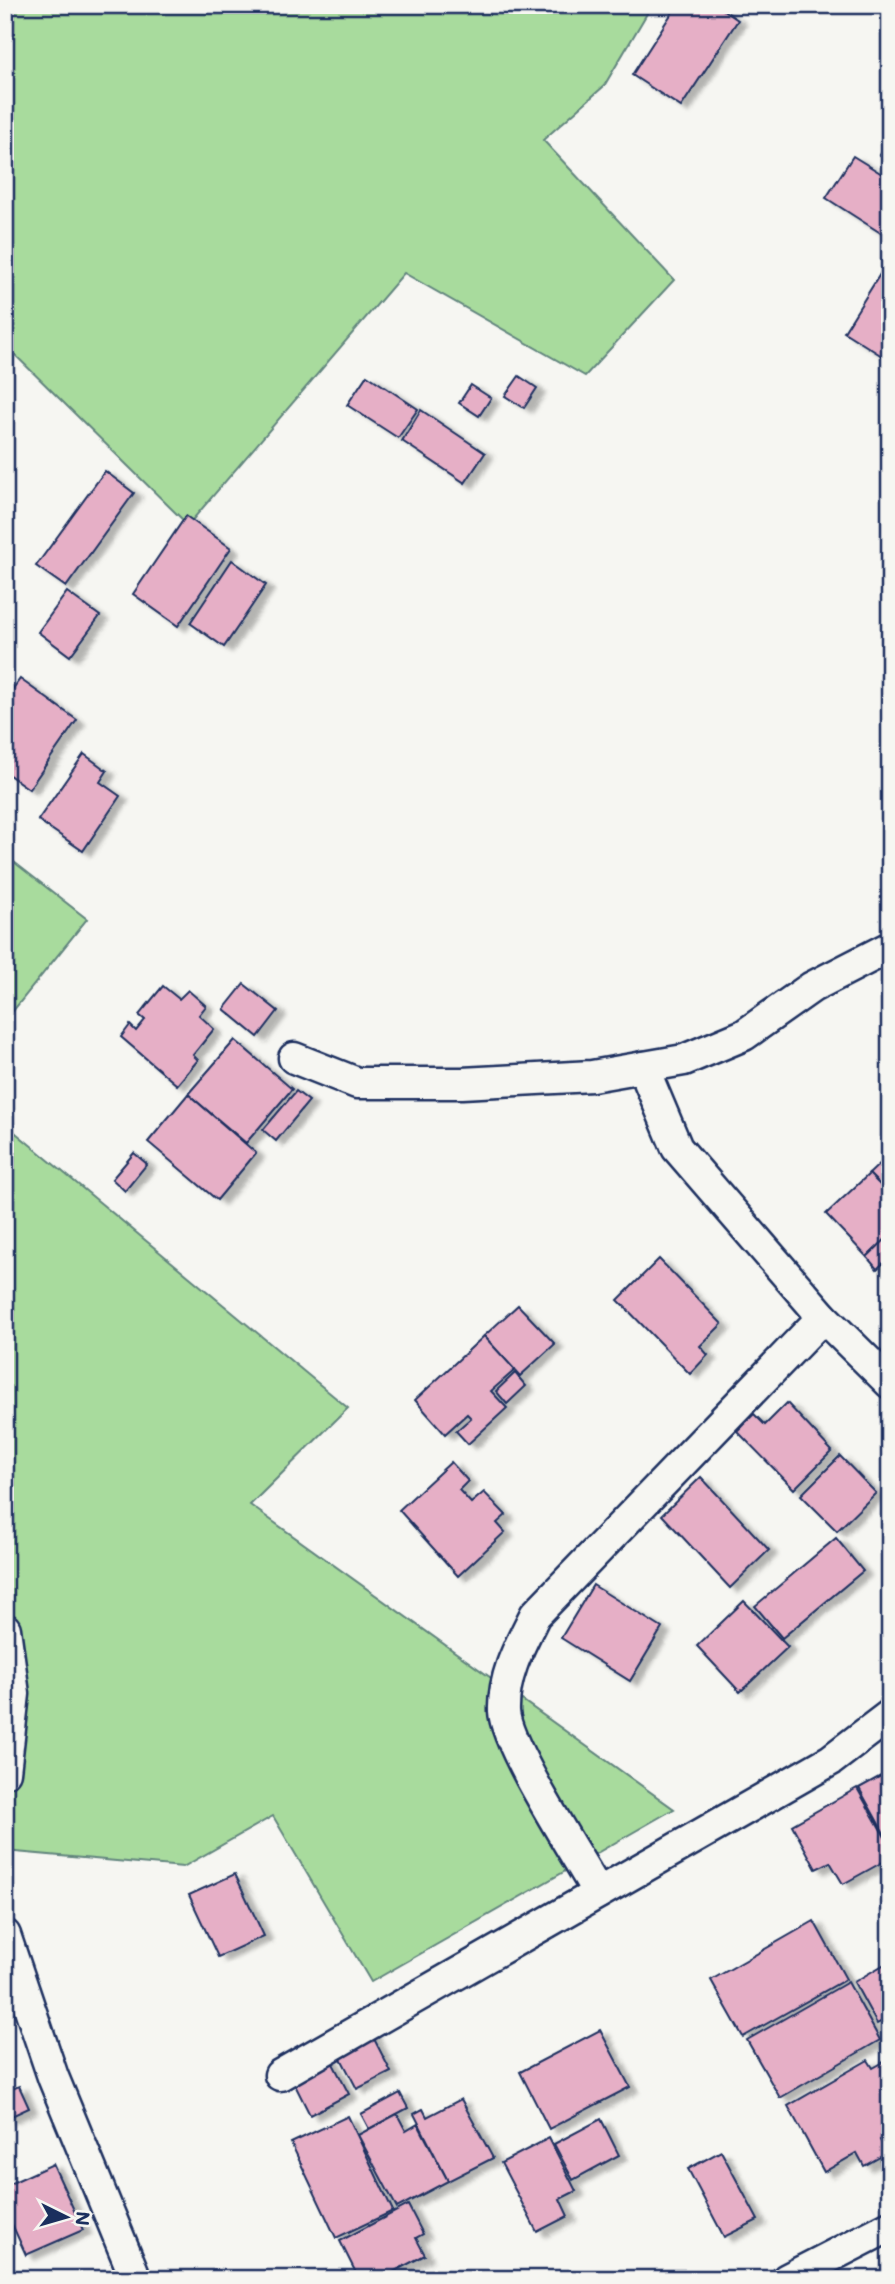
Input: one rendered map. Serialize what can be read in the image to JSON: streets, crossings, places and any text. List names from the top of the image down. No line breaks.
{"north":"right"}
